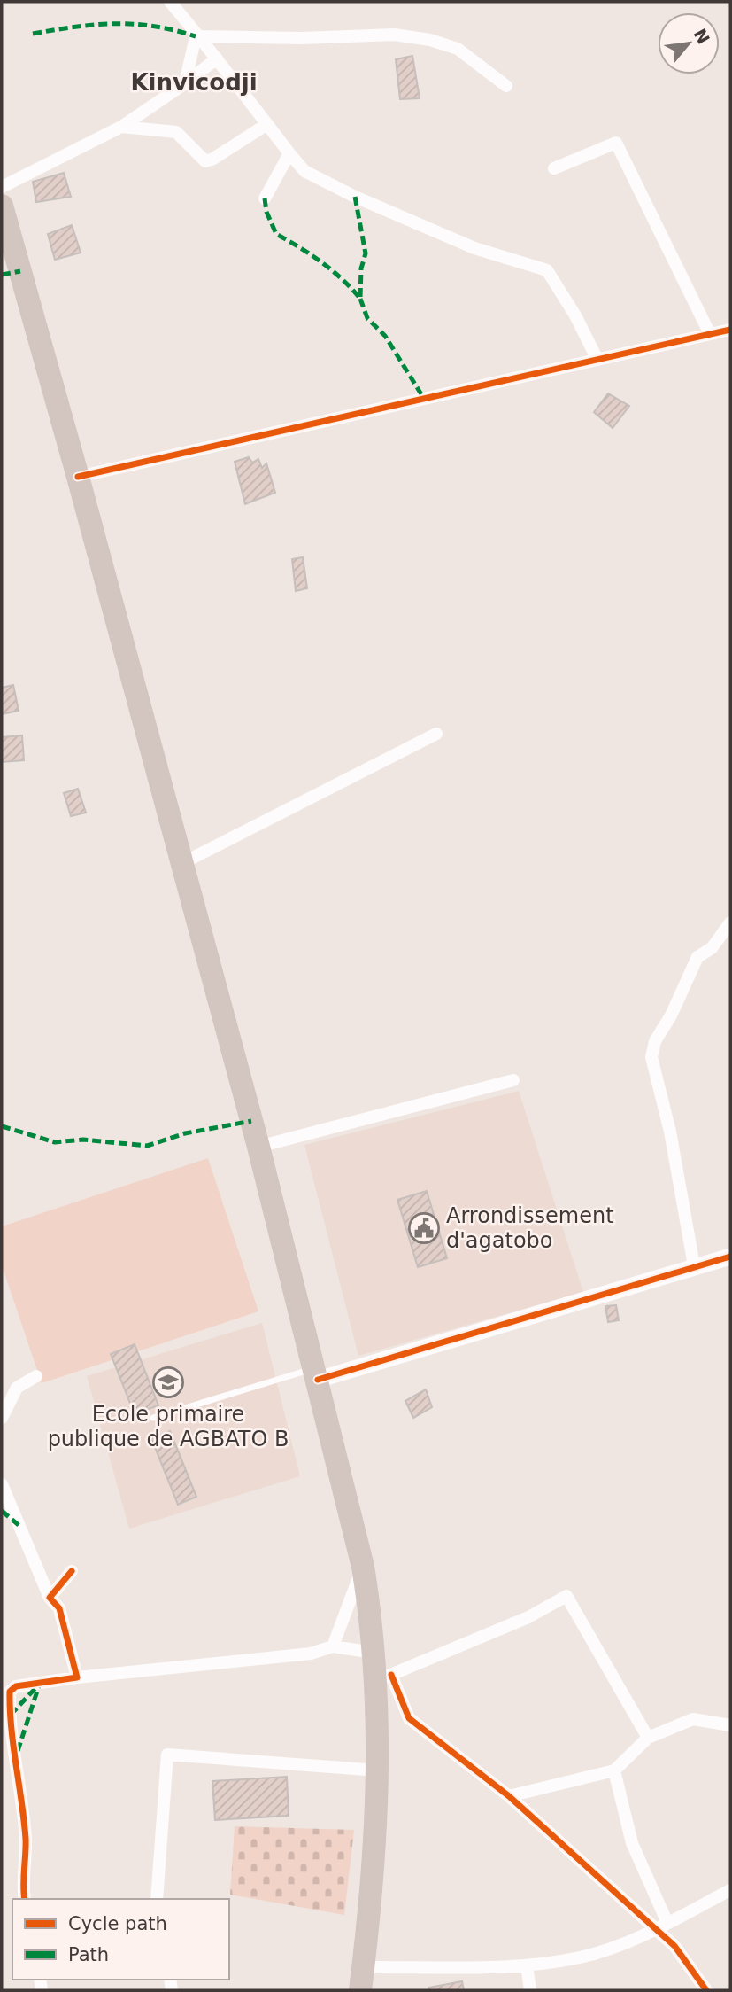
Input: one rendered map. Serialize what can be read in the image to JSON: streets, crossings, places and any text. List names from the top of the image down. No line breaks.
{"districts":["Kinvicodji"],"places":{"public building":["Arrondissement d'agatobo"],"school or university":["Ecole primaire publique de AGBATO B"]},"legend":["Cycle path","Path"],"north":"top right"}
